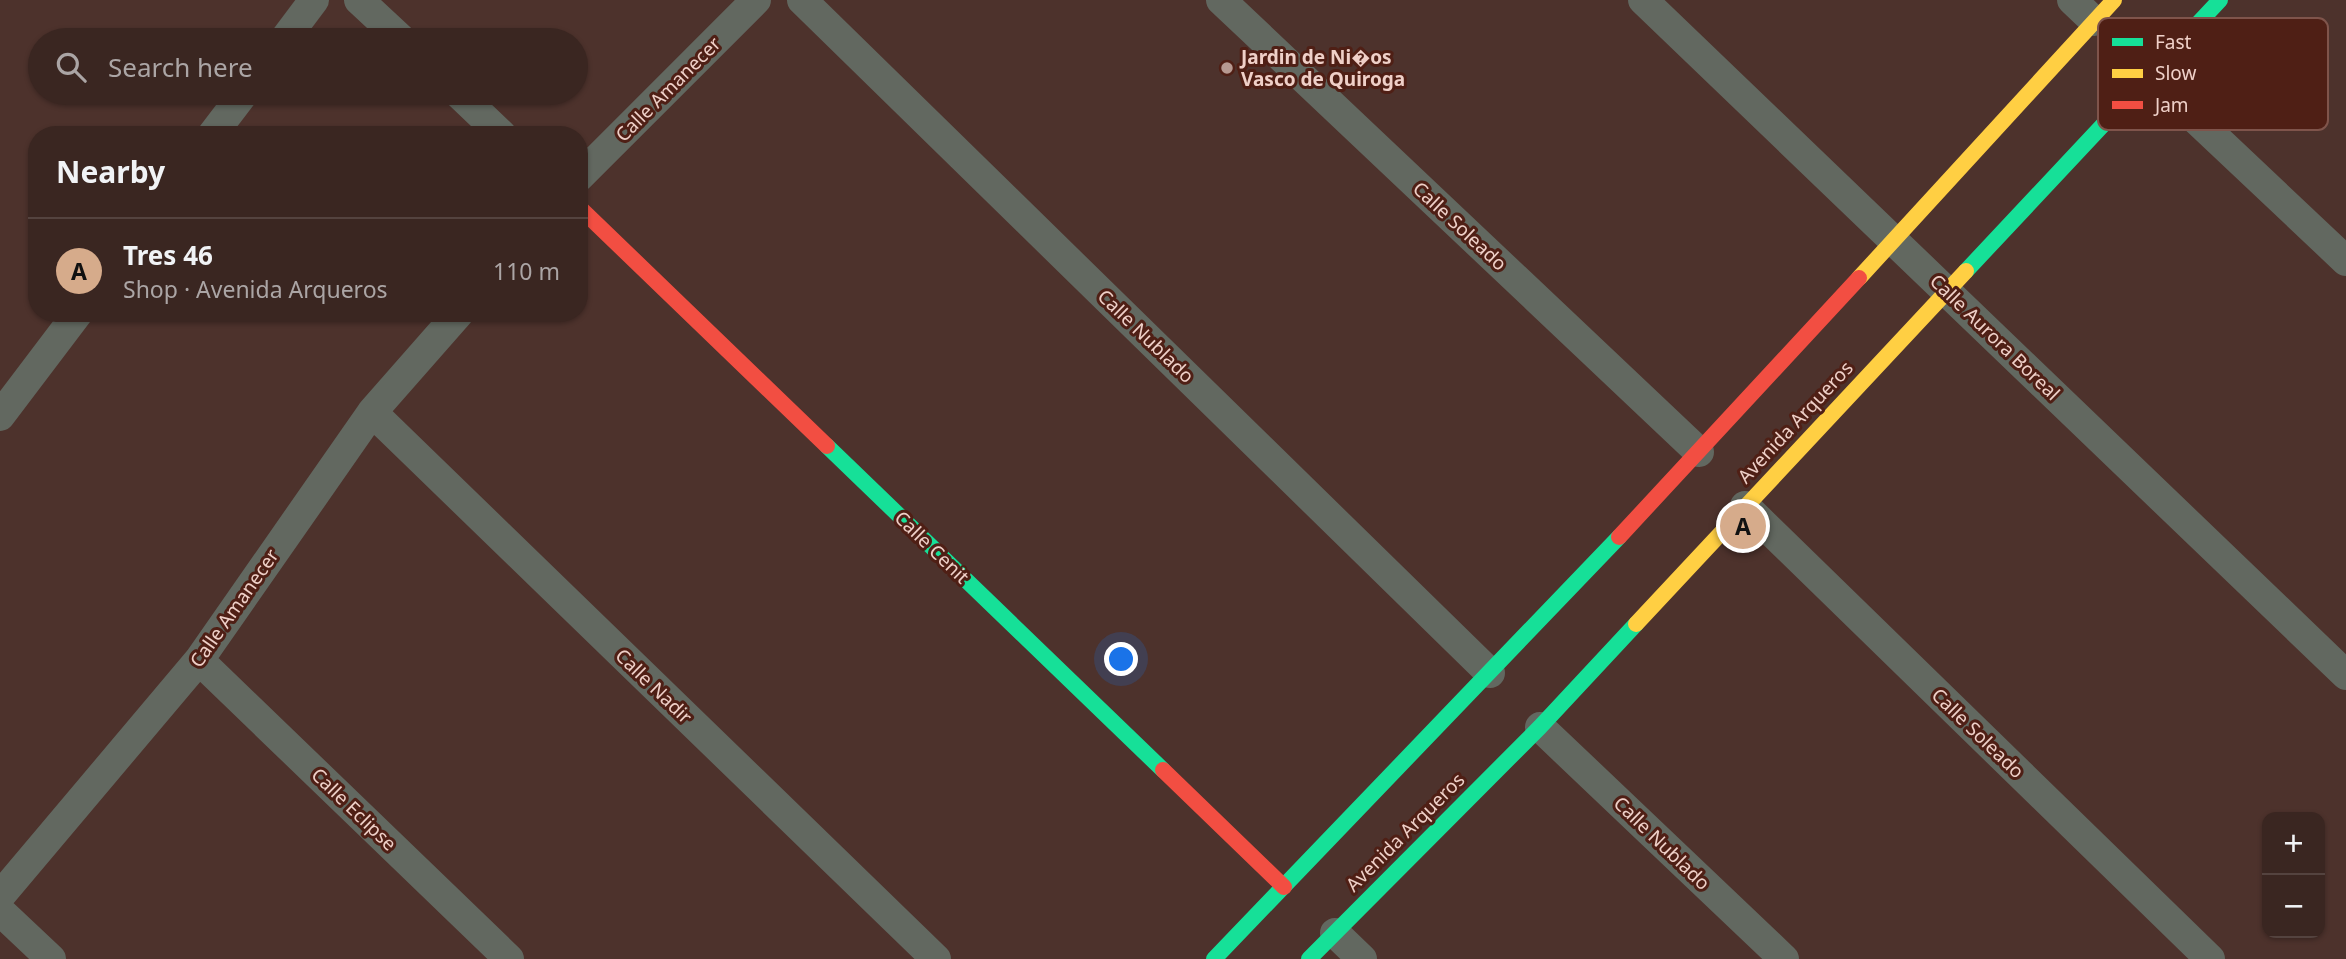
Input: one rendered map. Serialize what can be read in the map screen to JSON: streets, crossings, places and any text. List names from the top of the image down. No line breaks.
{"streets":{"main road":["Avenida Arqueros","Calle Cenit"],"street":["Calle Amanecer","Calle Soleado","Calle Nublado","Calle Aurora Boreal","Calle Nadir","Calle Eclipse"]},"crossings":[["Calle Amanecer","Calle Nadir"],["Calle Amanecer","Calle Eclipse"],["Calle Soleado","Avenida Arqueros"],["Calle Nublado","Avenida Arqueros"],["Calle Aurora Boreal","Avenida Arqueros"]],"places":["Jardin de Ni�os Vasco de Quiroga"],"legend":["Fast","Slow","Jam"],"page":{"search":"Search here","heading":"Nearby","list":[{"mark":"A","name":"Tres 46","note":"Shop · Avenida Arqueros","value":"110 m"}],"pins":"A","map_buttons":["+","−"]}}
